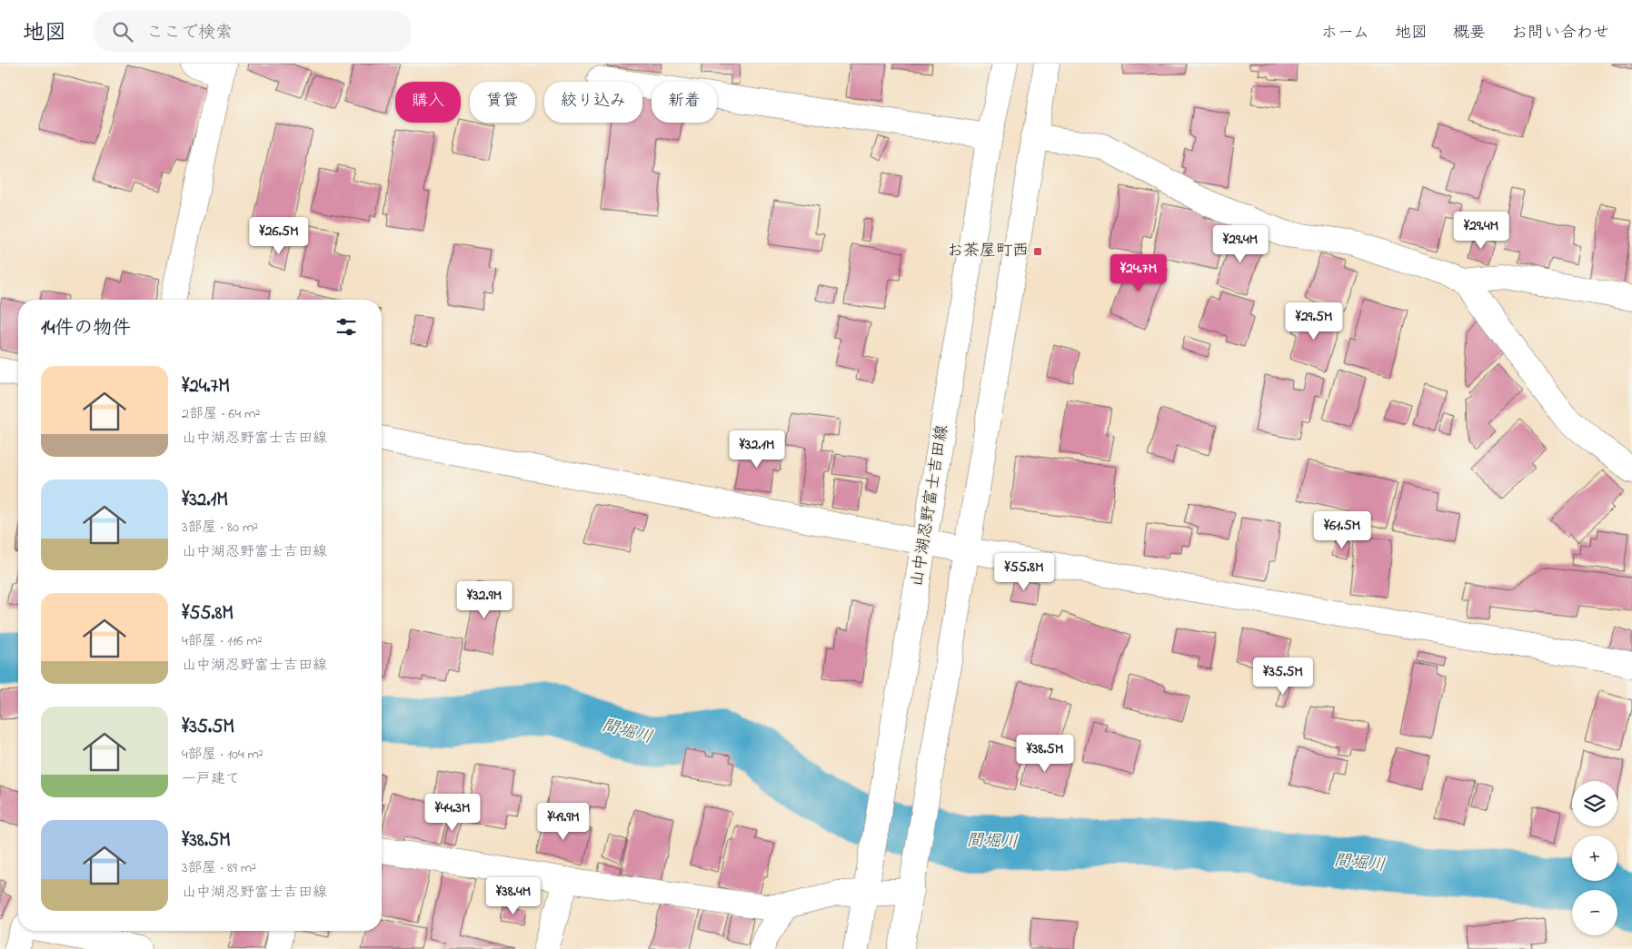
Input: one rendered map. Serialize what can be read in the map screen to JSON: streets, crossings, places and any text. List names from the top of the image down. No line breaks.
{"streets":{"street":["山中湖忍野富士吉田線"]},"water":["間堀川"],"places":{"transit":["お茶屋町西"]},"page":{"header":"地図","search":"ここで検索","nav":["ホーム","地図","概要","お問い合わせ"],"chip":["購入","賃貸","絞り込み","新着"],"price":["¥29.4M","¥26.5M","¥29.4M","¥24.7M","¥29.5M","¥32.1M","¥61.5M","¥55.8M","¥32.9M","¥35.5M","¥38.5M","¥44.3M","¥49.9M","¥38.4M"],"heading":"14件の物件","list":[{"name":"¥24.7M","note":"2部屋 · 64 m² · 山中湖忍野富士吉田線"},{"name":"¥32.1M","note":"3部屋 · 80 m² · 山中湖忍野富士吉田線"},{"name":"¥55.8M","note":"4部屋 · 116 m² · 山中湖忍野富士吉田線"},{"name":"¥35.5M","note":"4部屋 · 104 m² · 一戸建て"},{"name":"¥38.5M","note":"3部屋 · 89 m² · 山中湖忍野富士吉田線"}],"map_buttons":["+","−"]}}
